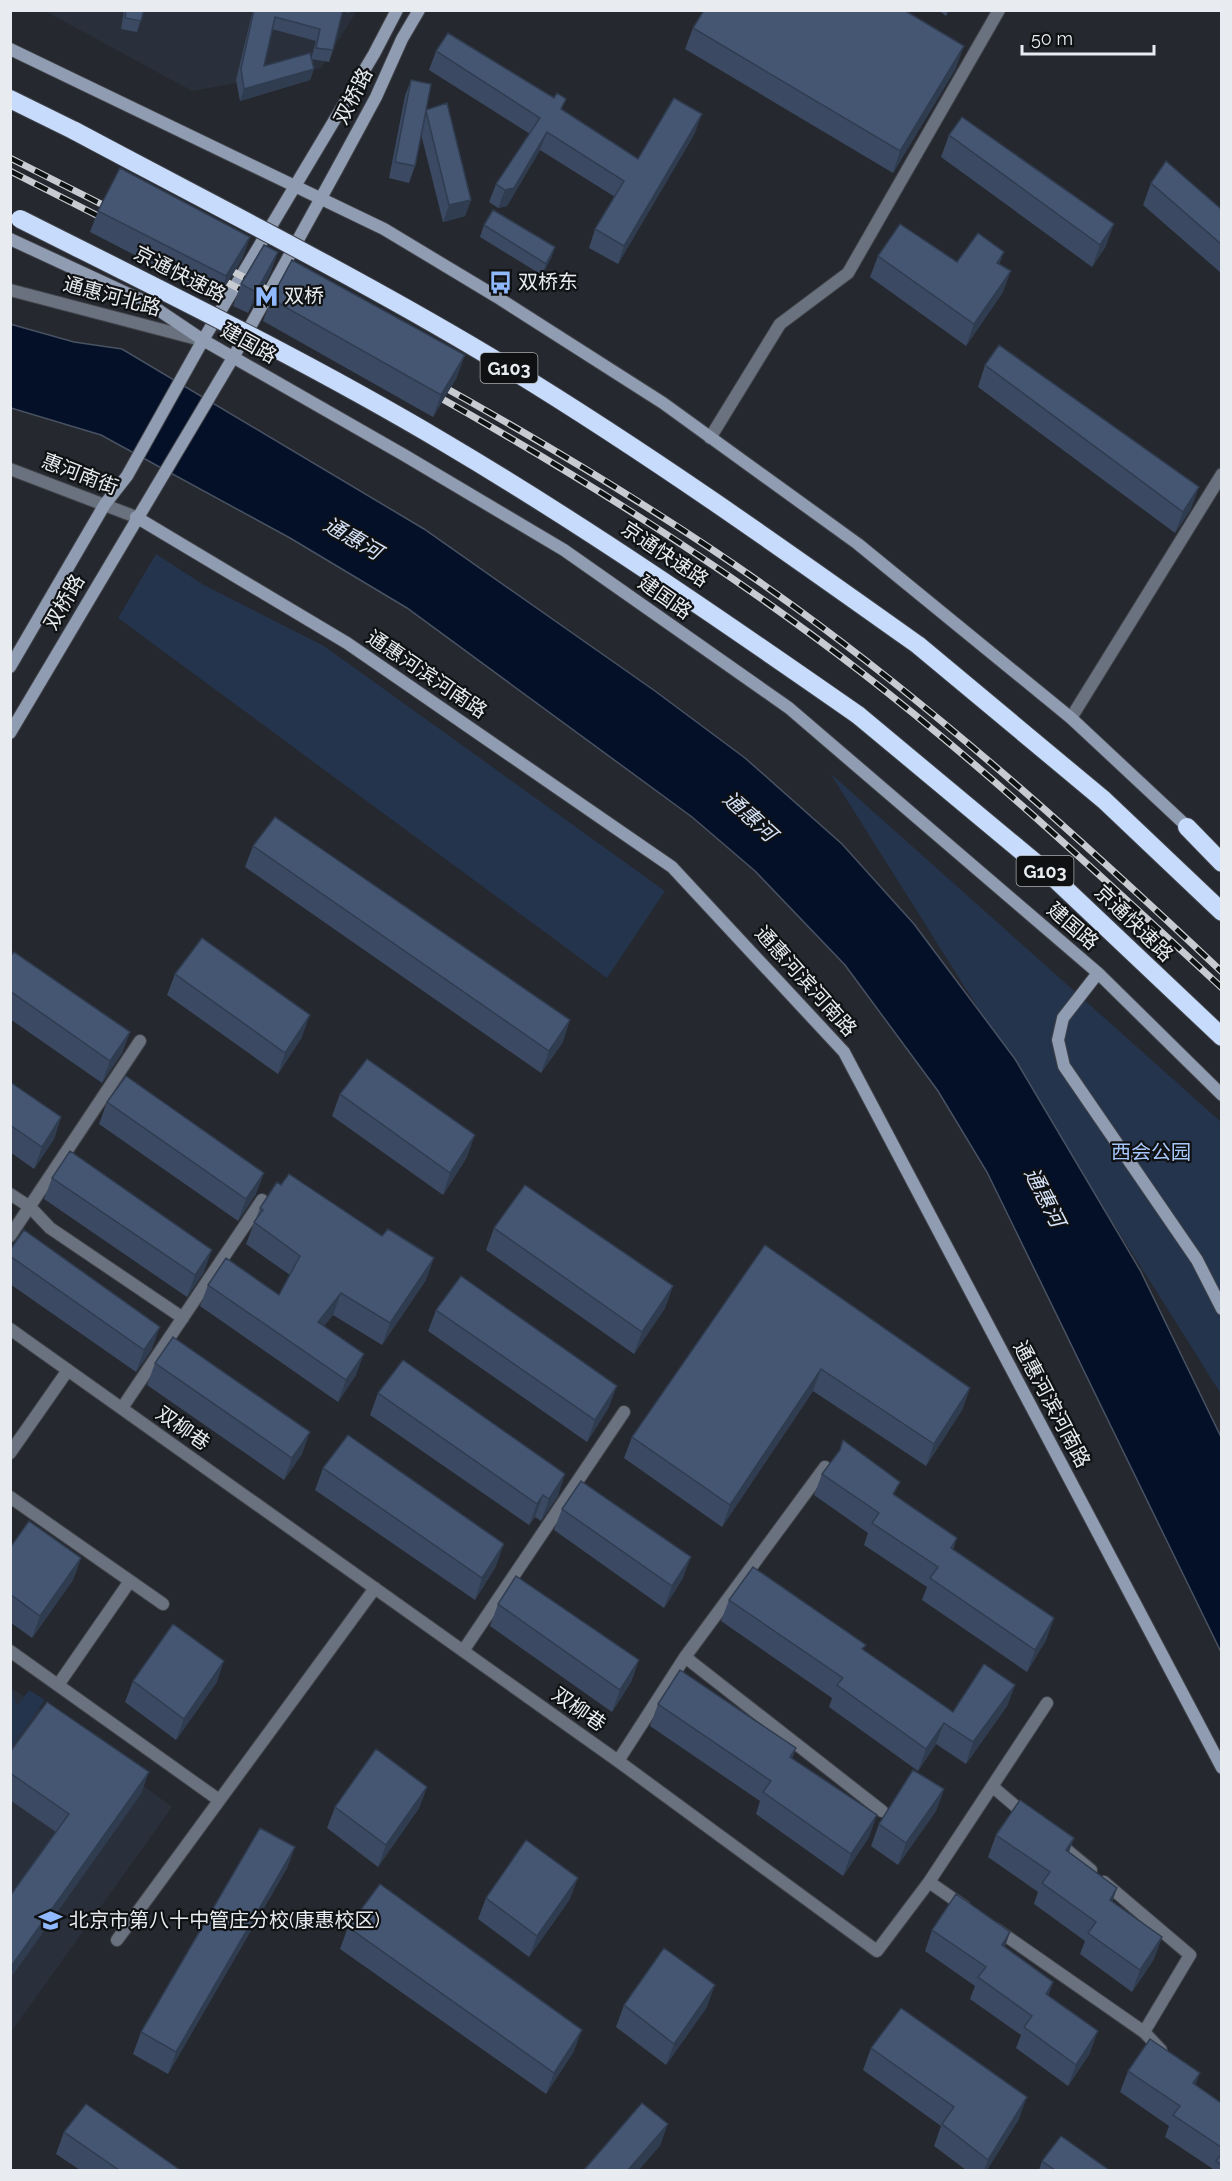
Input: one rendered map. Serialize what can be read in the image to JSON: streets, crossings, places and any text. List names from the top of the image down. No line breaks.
{"streets":{"highway":["京通快速路","G103"],"main road":["双桥路","建国路","通惠河滨河南路"],"street":["通惠河北路","惠河南街","双柳巷"]},"crossings":[["双桥路","通惠河北路"],["双桥路","建国路"],["双桥路","惠河南街"],["双桥路","通惠河滨河南路"],["通惠河北路","建国路"],["惠河南街","通惠河滨河南路"]],"water":["通惠河"],"parks":["西会公园"],"places":{"bus stop":["双桥东"],"metro station":["双桥"],"school or university":["北京市第八十中管庄分校(康惠校区)"]},"scale_bar":"50 m"}
